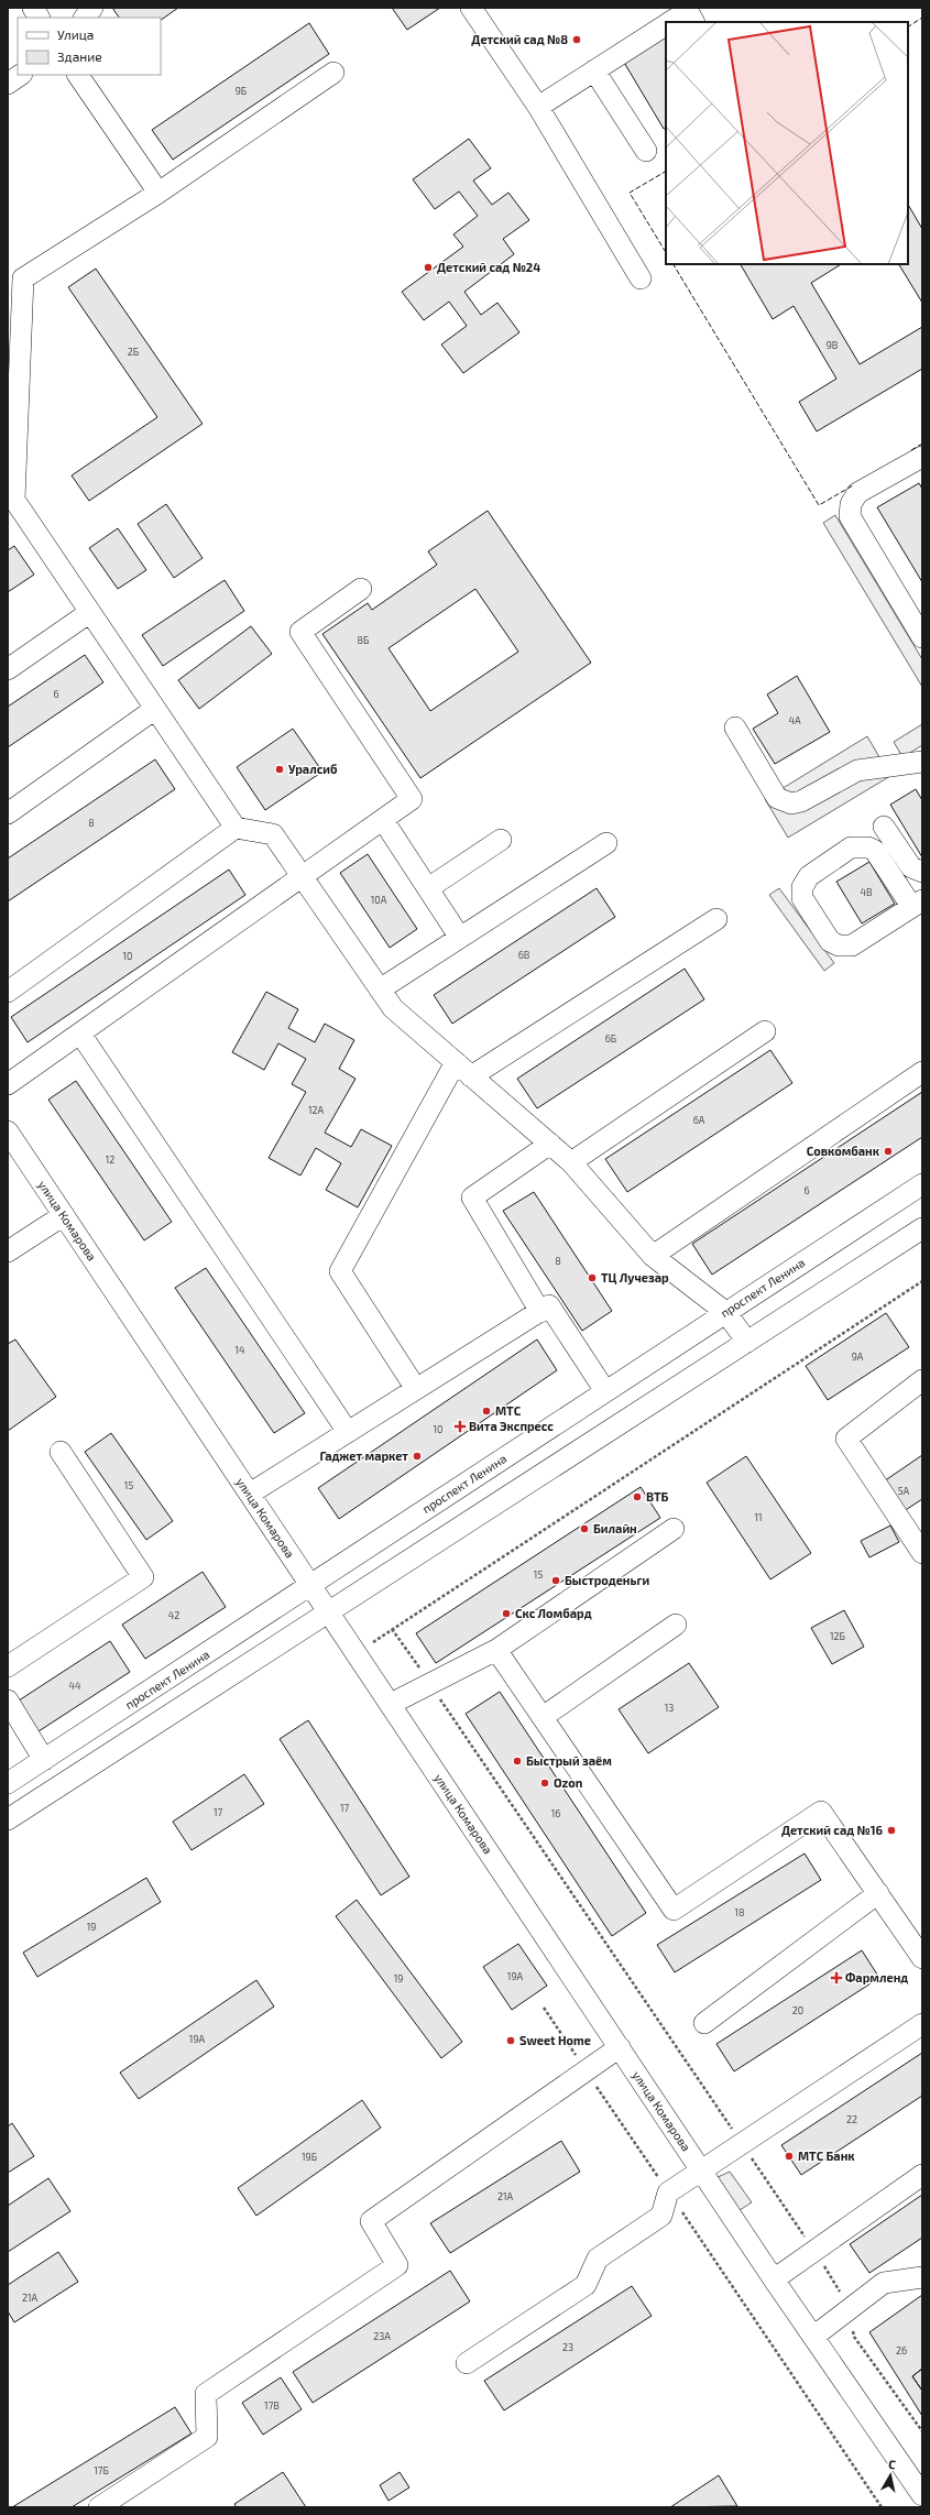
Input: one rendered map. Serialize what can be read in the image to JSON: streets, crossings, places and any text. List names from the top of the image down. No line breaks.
{"streets":{"street":["улица Комарова","проспект Ленина"]},"crossings":[["улица Комарова","проспект Ленина"]],"places":{"other":["Детский сад №8","Детский сад №24","Уралсиб","Совкомбанк","ТЦ Лучезар","МТС","Гаджет маркет","ВТБ","Билайн","Быстроденьги","Скс Ломбард","Быстрый заём","Ozon","Детский сад №16","Sweet Home","МТС Банк"],"health":["Вита Экспресс","Фармленд"]},"house_numbers":["9Б","9В","2Б","8Б","6","4А","8","4В","10А","6В","10","6Б","12А","6А","12","6","8","14","9А","10","15","5А","11","15","42","12Б","44","13","17","17","16","18","19","19А","19","20","19А","22","19Б","21А","21А","23А","23","26","17В","17Б"],"legend":["Улица","Здание"],"north":"top"}
